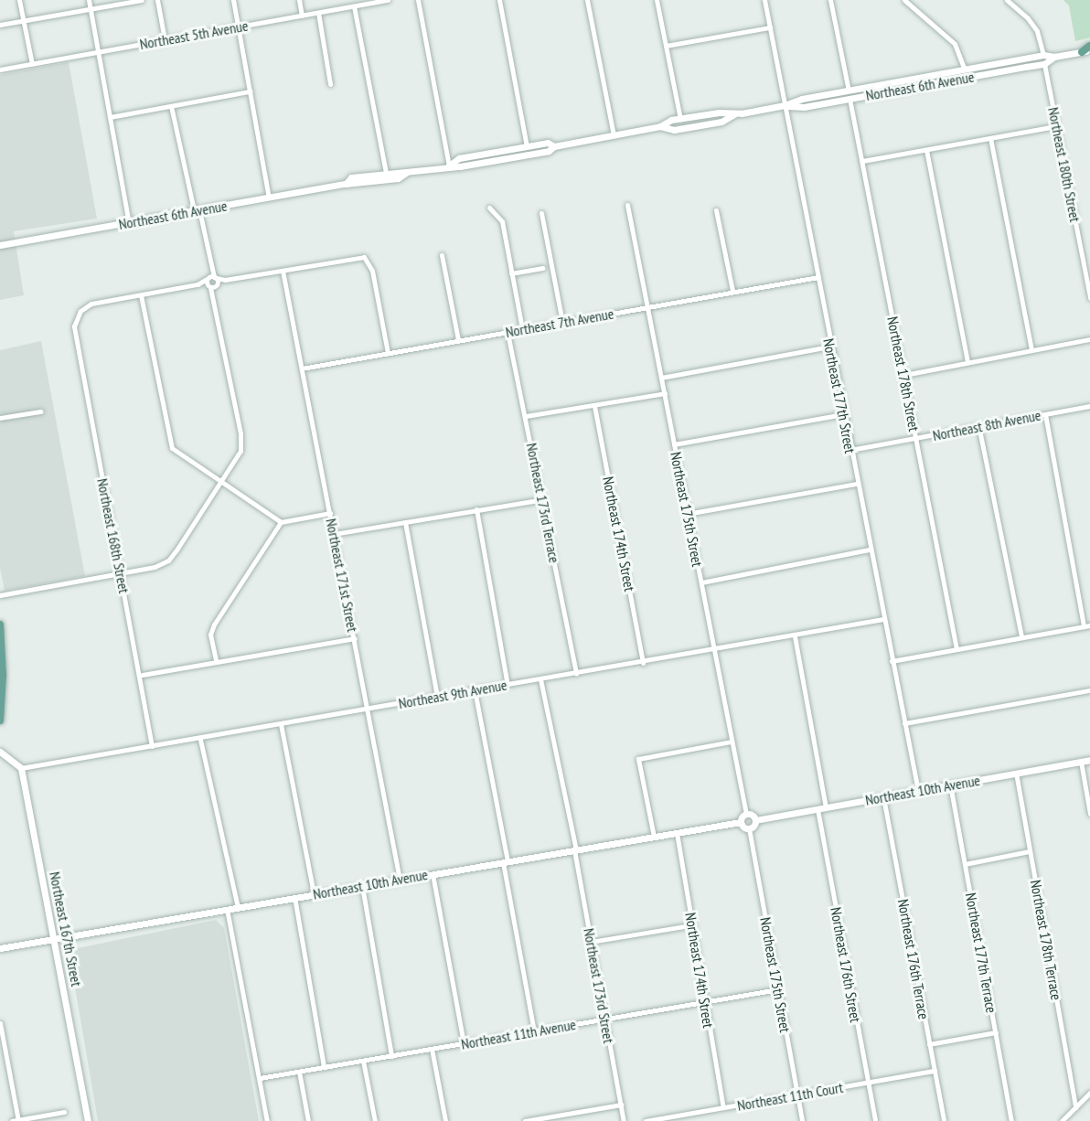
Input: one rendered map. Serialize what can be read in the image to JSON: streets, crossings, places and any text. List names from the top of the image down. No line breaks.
{"streets":{"main road":["Northeast 6th Avenue","Northeast 10th Avenue","Northeast 167th Street"],"street":["Northeast 5th Avenue","Northeast 180th Street","Northeast 7th Avenue","Northeast 178th Street","Northeast 177th Street","Northeast 8th Avenue","Northeast 173rd Terrace","Northeast 175th Street","Northeast 174th Street","Northeast 168th Street","Northeast 171st Street","Northeast 9th Avenue","Northeast 178th Terrace","Northeast 177th Terrace","Northeast 176th Terrace","Northeast 176th Street","Northeast 173rd Street","Northeast 11th Avenue","Northeast 11th Court"]},"crossings":[["Northeast 6th Avenue","Northeast 180th Street"],["Northeast 6th Avenue","Northeast 178th Street"],["Northeast 6th Avenue","Northeast 177th Street"],["Northeast 7th Avenue","Northeast 177th Street"],["Northeast 7th Avenue","Northeast 173rd Terrace"],["Northeast 7th Avenue","Northeast 175th Street"],["Northeast 7th Avenue","Northeast 171st Street"],["Northeast 178th Street","Northeast 8th Avenue"],["Northeast 177th Street","Northeast 8th Avenue"],["Northeast 177th Street","Northeast 9th Avenue"],["Northeast 177th Street","Northeast 10th Avenue"],["Northeast 173rd Terrace","Northeast 9th Avenue"],["Northeast 175th Street","Northeast 9th Avenue"],["Northeast 175th Street","Northeast 11th Avenue"],["Northeast 175th Street","Northeast 11th Court"],["Northeast 174th Street","Northeast 9th Avenue"],["Northeast 174th Street","Northeast 10th Avenue"],["Northeast 174th Street","Northeast 11th Avenue"],["Northeast 174th Street","Northeast 11th Court"],["Northeast 168th Street","Northeast 9th Avenue"],["Northeast 171st Street","Northeast 9th Avenue"],["Northeast 171st Street","Northeast 10th Avenue"],["Northeast 9th Avenue","Northeast 167th Street"],["Northeast 9th Avenue","Northeast 173rd Street"],["Northeast 10th Avenue","Northeast 167th Street"],["Northeast 10th Avenue","Northeast 178th Terrace"],["Northeast 10th Avenue","Northeast 177th Terrace"],["Northeast 10th Avenue","Northeast 176th Terrace"],["Northeast 10th Avenue","Northeast 176th Street"],["Northeast 10th Avenue","Northeast 173rd Street"],["Northeast 176th Terrace","Northeast 11th Court"],["Northeast 176th Street","Northeast 11th Court"],["Northeast 173rd Street","Northeast 11th Avenue"]]}
